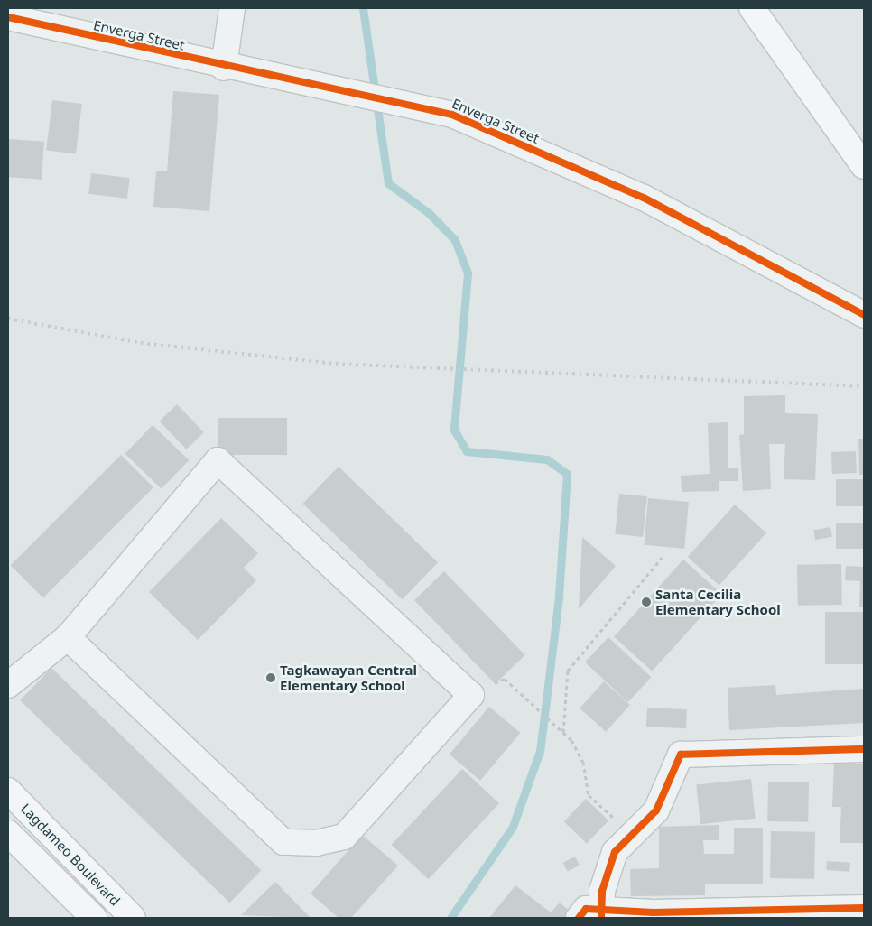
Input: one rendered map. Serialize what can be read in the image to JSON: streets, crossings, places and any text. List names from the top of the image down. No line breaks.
{"streets":{"main road":["Lagdameo Boulevard"],"street":["Enverga Street"]},"places":["Santa Cecilia Elementary School","Tagkawayan Central Elementary School"]}
